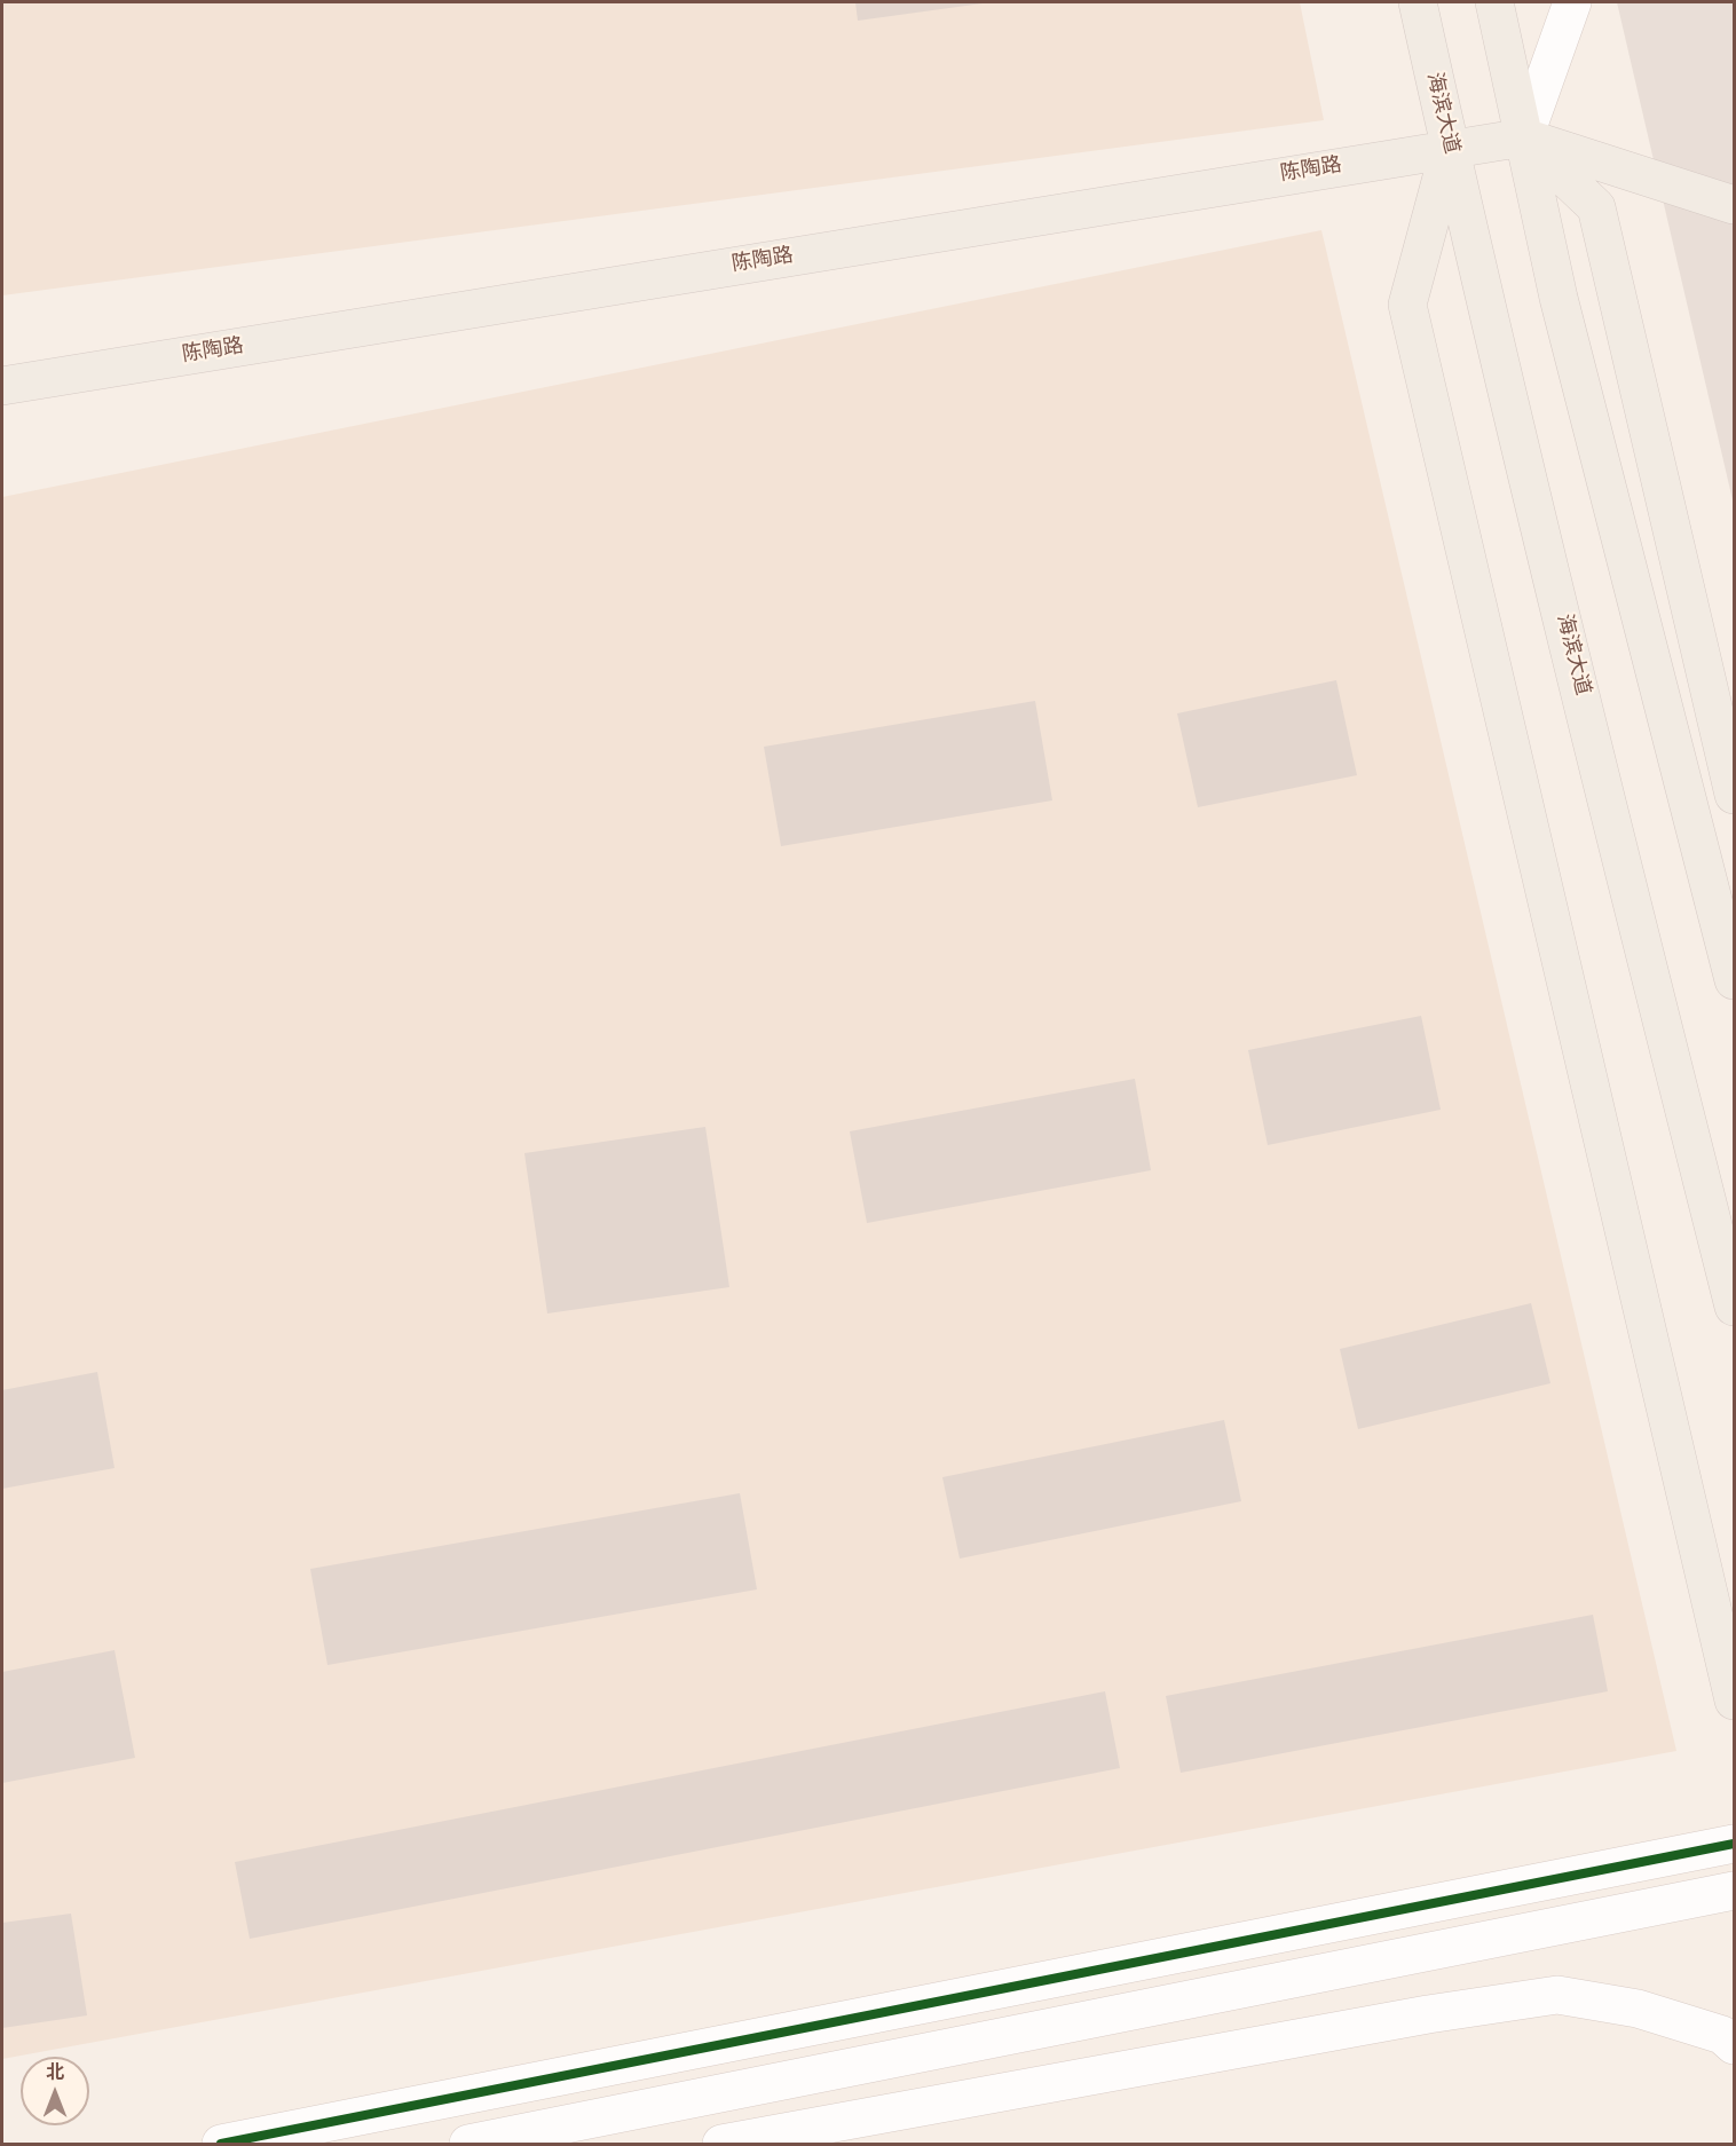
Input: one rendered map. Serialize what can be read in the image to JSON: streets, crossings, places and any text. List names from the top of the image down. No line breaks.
{"streets":{"main road":["海滨大道","陈陶路"]},"crossings":[["海滨大道","陈陶路"]],"north":"top"}
